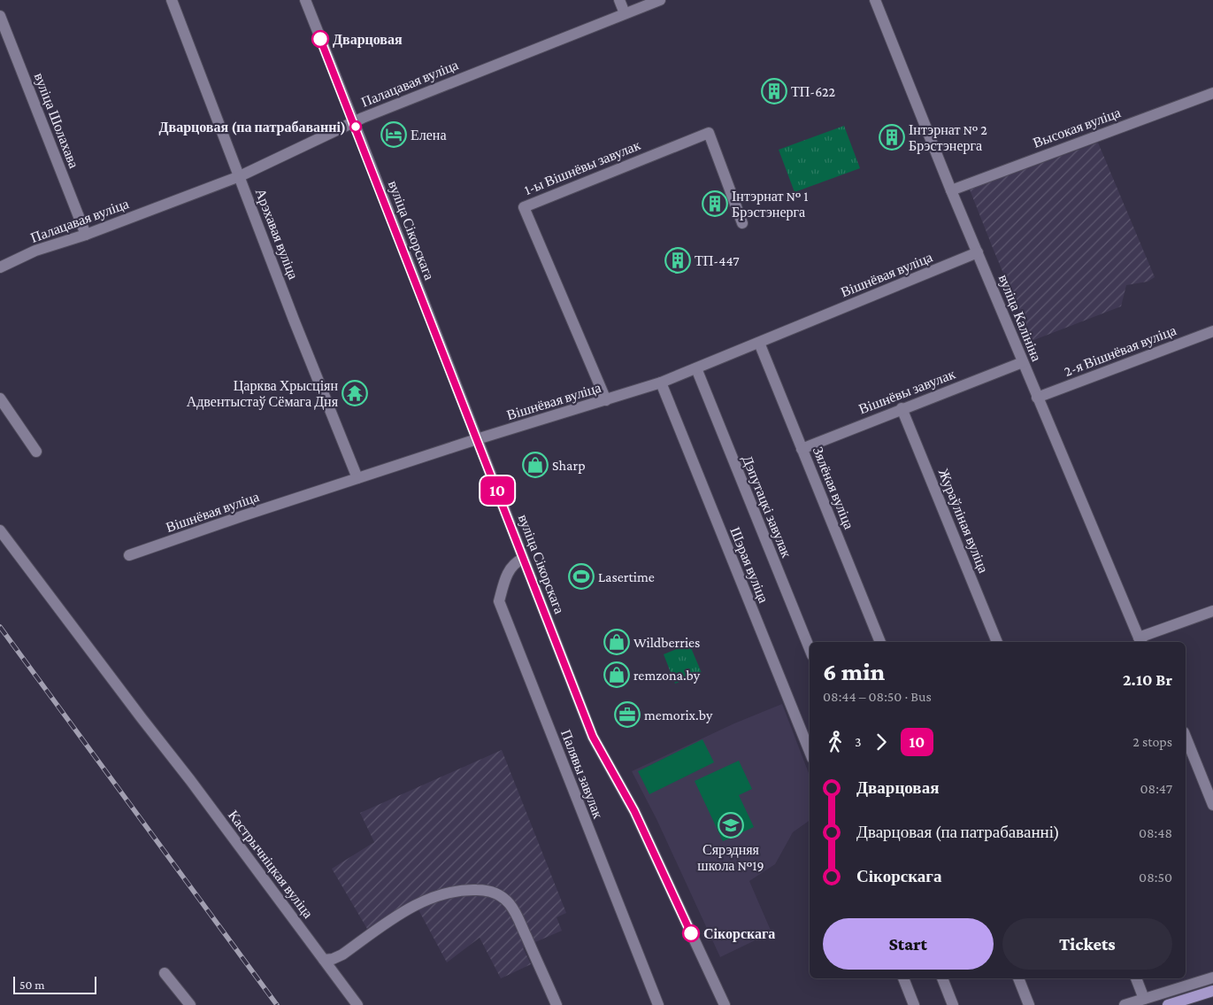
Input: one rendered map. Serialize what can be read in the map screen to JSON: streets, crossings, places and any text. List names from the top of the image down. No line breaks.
{"streets":{"street":["Палацавая вуліца","вуліца Шолахава","Высокая вуліца","1-ы Вішнёвы завулак","вуліца Сікорскага","Арэхавая вуліца","Вішнёвая вуліца","вуліца Калініна","2-я Вішнёвая вуліца","Вішнёвы завулак","Зялёная вуліца","Дэпутацкі завулак","Жураўліная вуліца","Шэрая вуліца","Палявы завулак","Кастрычніцкая вуліца"]},"crossings":[["Палацавая вуліца","вуліца Шолахава"],["Палацавая вуліца","вуліца Сікорскага"],["Палацавая вуліца","Арэхавая вуліца"],["Высокая вуліца","вуліца Калініна"],["1-ы Вішнёвы завулак","Вішнёвая вуліца"],["вуліца Сікорскага","Вішнёвая вуліца"],["вуліца Сікорскага","Палявы завулак"],["Арэхавая вуліца","Вішнёвая вуліца"],["Вішнёвая вуліца","вуліца Калініна"],["Вішнёвая вуліца","Зялёная вуліца"],["Вішнёвая вуліца","Дэпутацкі завулак"],["Вішнёвая вуліца","Шэрая вуліца"],["вуліца Калініна","2-я Вішнёвая вуліца"],["вуліца Калініна","Вішнёвы завулак"],["Вішнёвы завулак","Зялёная вуліца"],["Вішнёвы завулак","Жураўліная вуліца"]],"places":{"other":["Дварцовая","Дварцовая (па патрабаванні)","Сікорскага"],"building":["ТП-622","Інтэрнат № 2 Брэстэнерга","Інтэрнат № 1 Брэстэнерга","ТП-447"],"hotel":["Елена"],"temple":["Царква Хрысціян Адвентыстаў Сёмага Дня"],"shop":["Sharp","Wildberries","remzona.by"],"sports":["Lasertime"],"office":["memorix.by"],"school or university":["Сярэдняя школа №19"]},"lines":["bus line 10"],"scale_bar":"50 m","page":{"on_map":"10","heading":["6 min","08:44 – 08:50 · Bus","2.10 Br"],"legs":["3","10","2 stops"],"list":[{"name":"Дварцовая","value":"08:47"},{"name":"Дварцовая (па патрабаванні)","value":"08:48"},{"name":"Сікорскага","value":"08:50"}],"buttons":["Start","Tickets"],"scale":"50 m"}}
